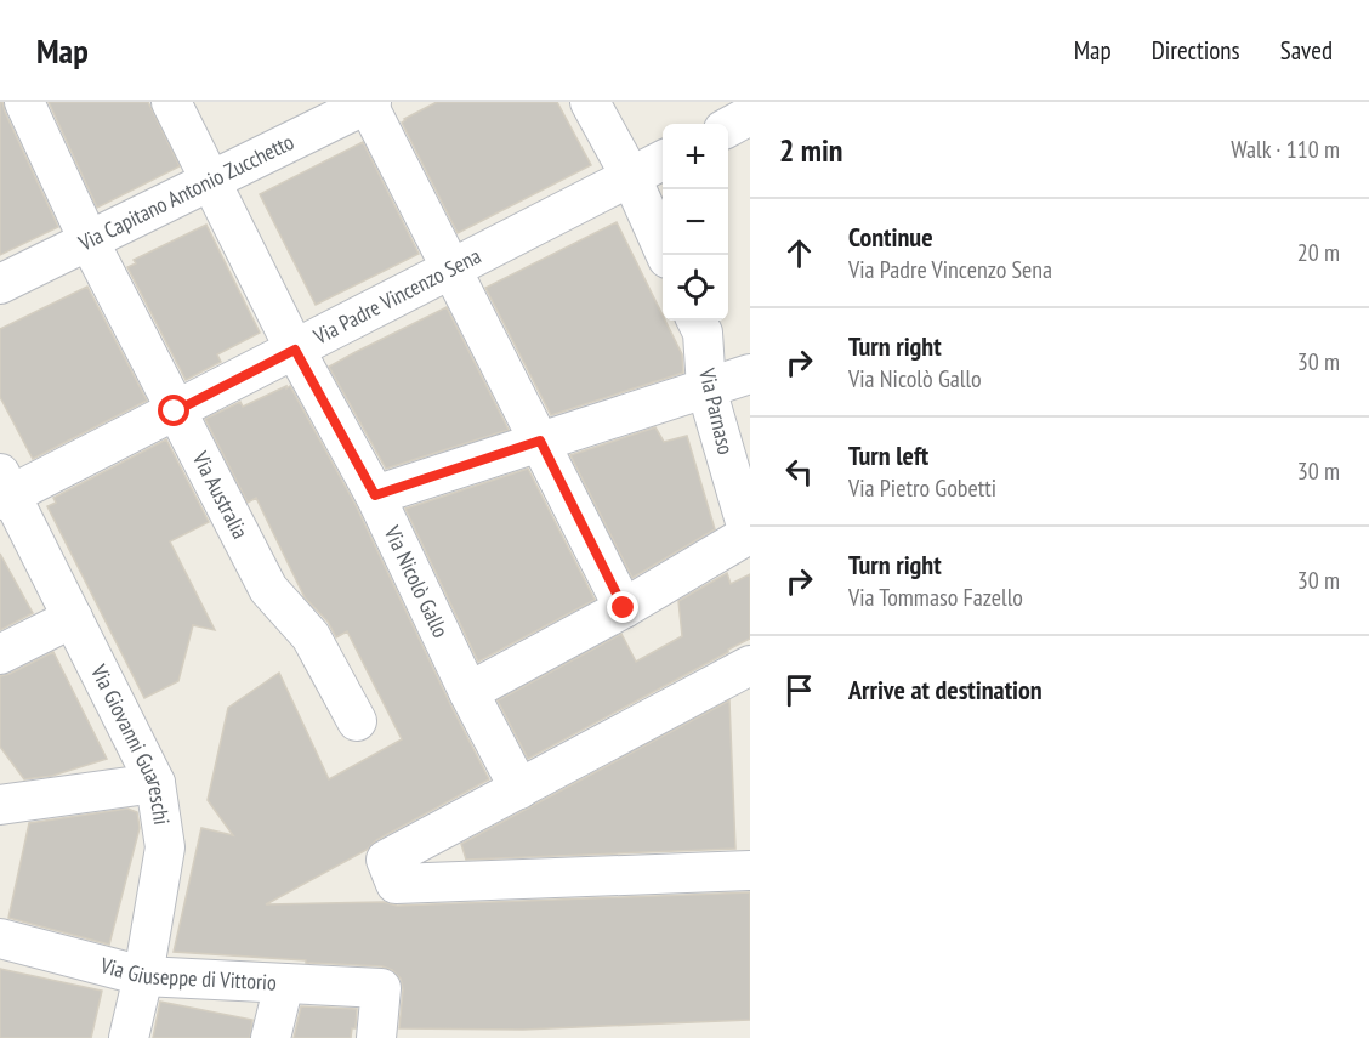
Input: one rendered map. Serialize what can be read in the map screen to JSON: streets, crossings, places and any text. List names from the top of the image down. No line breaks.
{"streets":{"street":["Via Capitano Antonio Zucchetto","Via Padre Vincenzo Sena","Via Parnaso","Via Australia","Via Nicolò Gallo","Via Giovanni Guareschi","Via Giuseppe di Vittorio"]},"crossings":[["Via Capitano Antonio Zucchetto","Via Australia"],["Via Capitano Antonio Zucchetto","Via Nicolò Gallo"],["Via Padre Vincenzo Sena","Via Australia"],["Via Padre Vincenzo Sena","Via Nicolò Gallo"],["Via Padre Vincenzo Sena","Via Giovanni Guareschi"],["Via Parnaso","Via Nicolò Gallo"],["Via Giovanni Guareschi","Via Giuseppe di Vittorio"]],"page":{"header":"Map","nav":["Map","Directions","Saved"],"heading":["2 min","Walk · 110 m"],"map_buttons":["+","−"],"list":[["Continue","Via Padre Vincenzo Sena","20 m"],["Turn right","Via Nicolò Gallo","30 m"],["Turn left","Via Pietro Gobetti","30 m"],["Turn right","Via Tommaso Fazello","30 m"],"Arrive at destination"]}}
